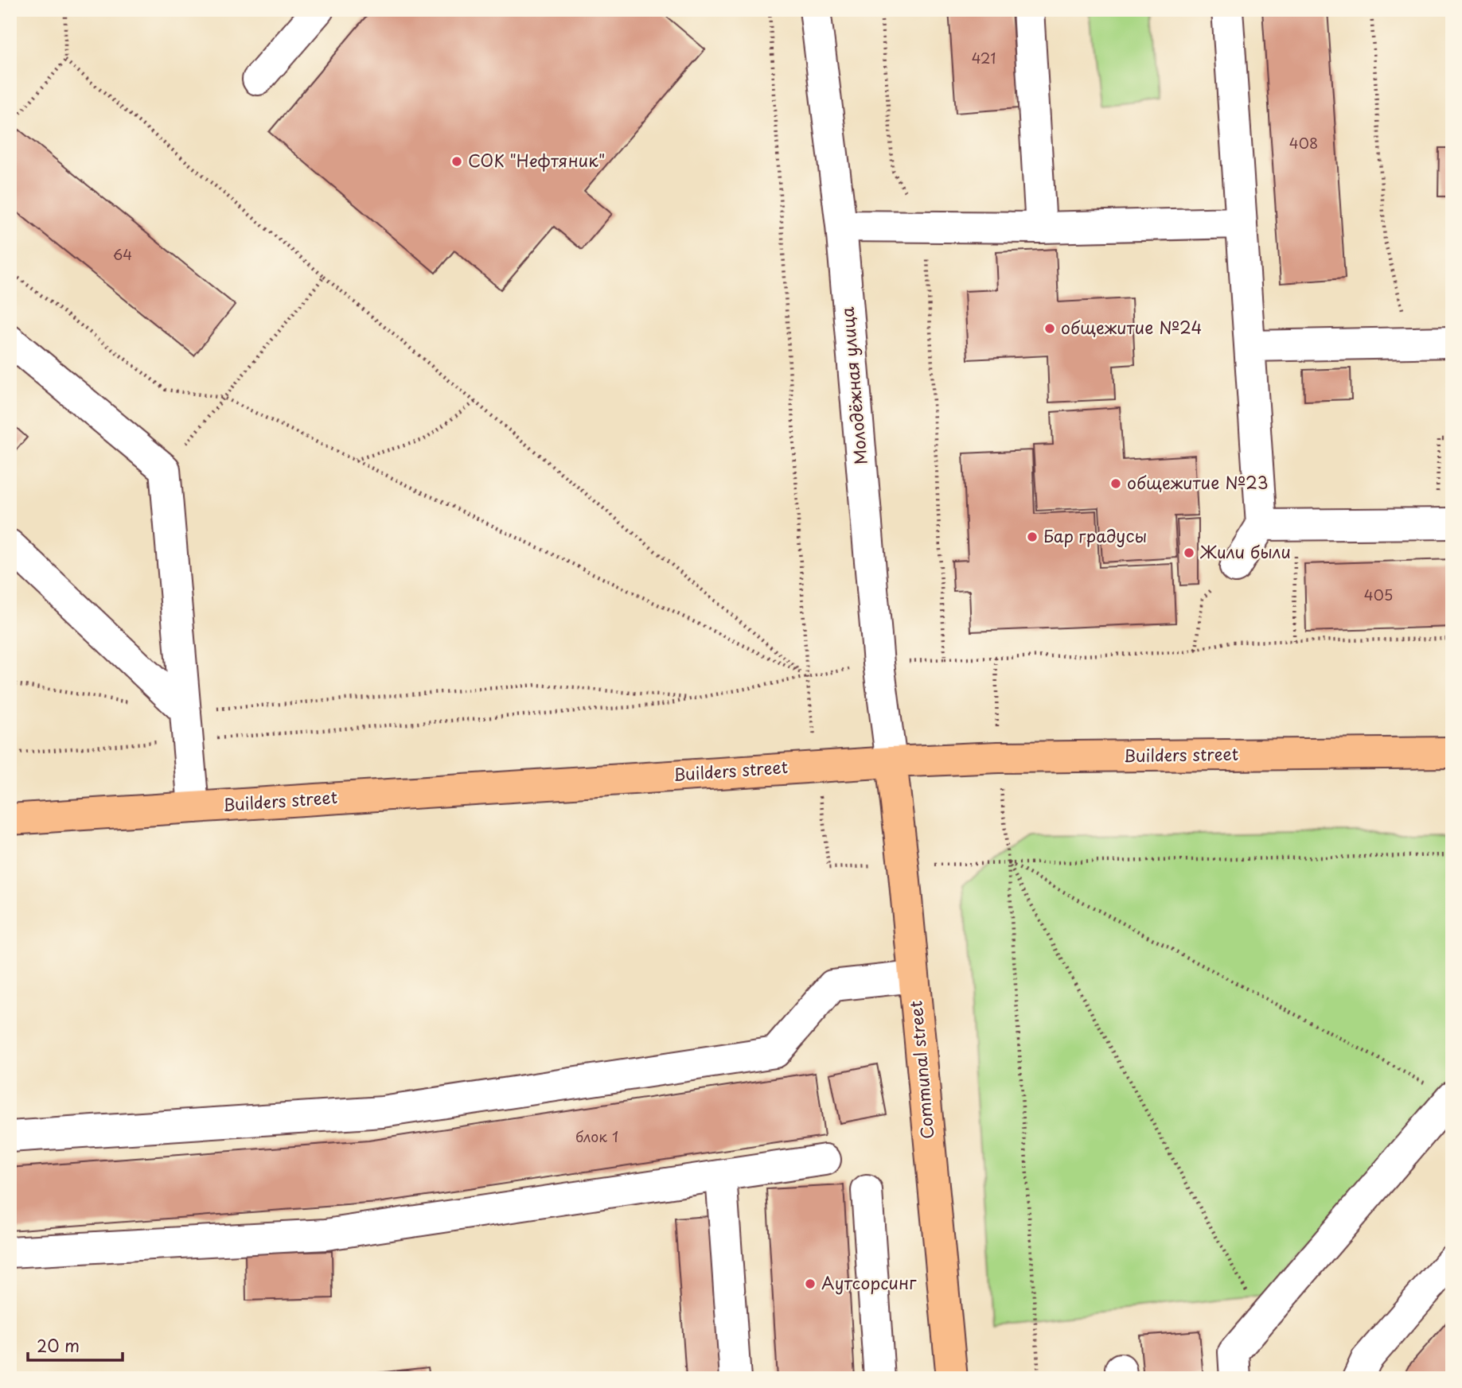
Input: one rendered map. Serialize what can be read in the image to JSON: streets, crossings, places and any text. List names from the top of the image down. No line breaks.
{"streets":{"main road":["Builders street","Communal street"],"street":["Молодёжная улица"]},"crossings":[["Молодёжная улица","Builders street"],["Молодёжная улица","Communal street"],["Builders street","Communal street"]],"places":["СОК \"Нефтяник\"","общежитие №24","общежитие №23","Бар градусы","Жили были","Аутсорсинг"],"house_numbers":["421","408","64","405","блок 1"],"scale_bar":"20 m"}
